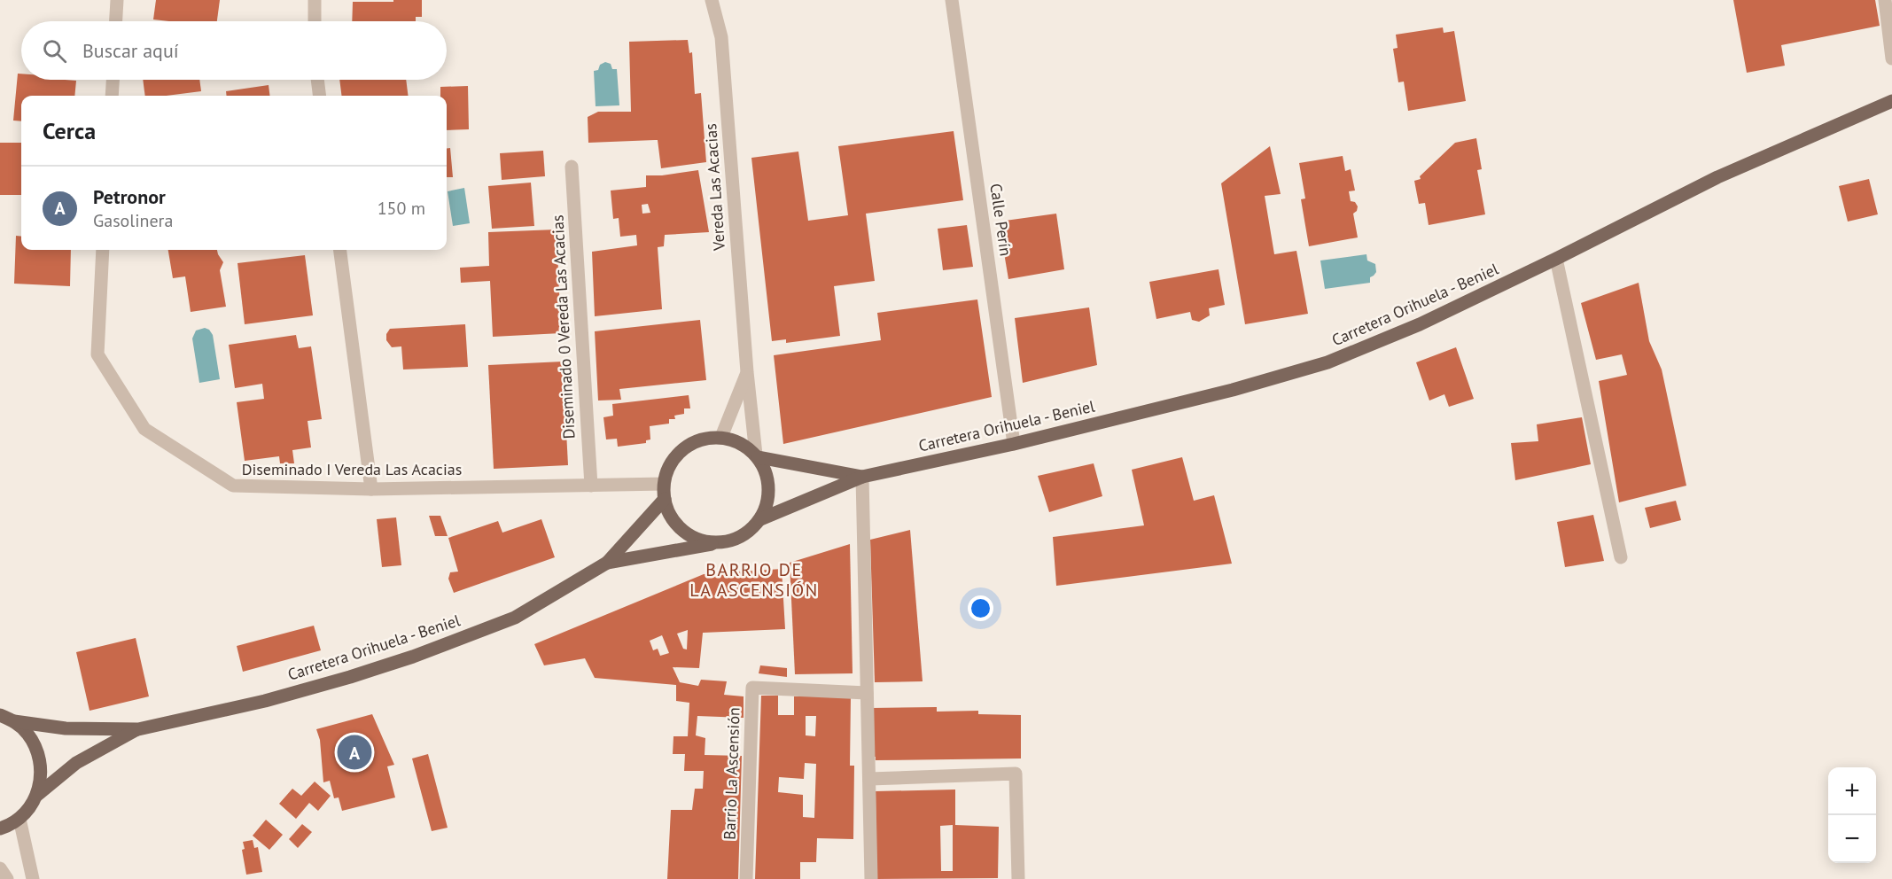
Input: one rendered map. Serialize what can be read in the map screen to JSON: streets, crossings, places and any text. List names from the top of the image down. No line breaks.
{"streets":{"main road":["Carretera Orihuela - Beniel"],"street":["Vereda Las Acacias","Calle Perín","Diseminado 0 Vereda Las Acacias","Diseminado I Vereda Las Acacias","Barrio La Ascensión"]},"crossings":[["Vereda Las Acacias","Carretera Orihuela - Beniel"],["Vereda Las Acacias","Diseminado I Vereda Las Acacias"],["Calle Perín","Carretera Orihuela - Beniel"],["Carretera Orihuela - Beniel","Diseminado I Vereda Las Acacias"],["Diseminado 0 Vereda Las Acacias","Diseminado I Vereda Las Acacias"]],"districts":["BARRIO DE LA ASCENSIÓN"],"page":{"search":"Buscar aquí","heading":"Cerca","list":[{"mark":"A","name":"Petronor","note":"Gasolinera","value":"150 m"}],"pins":"A","map_buttons":["+","−"]}}
